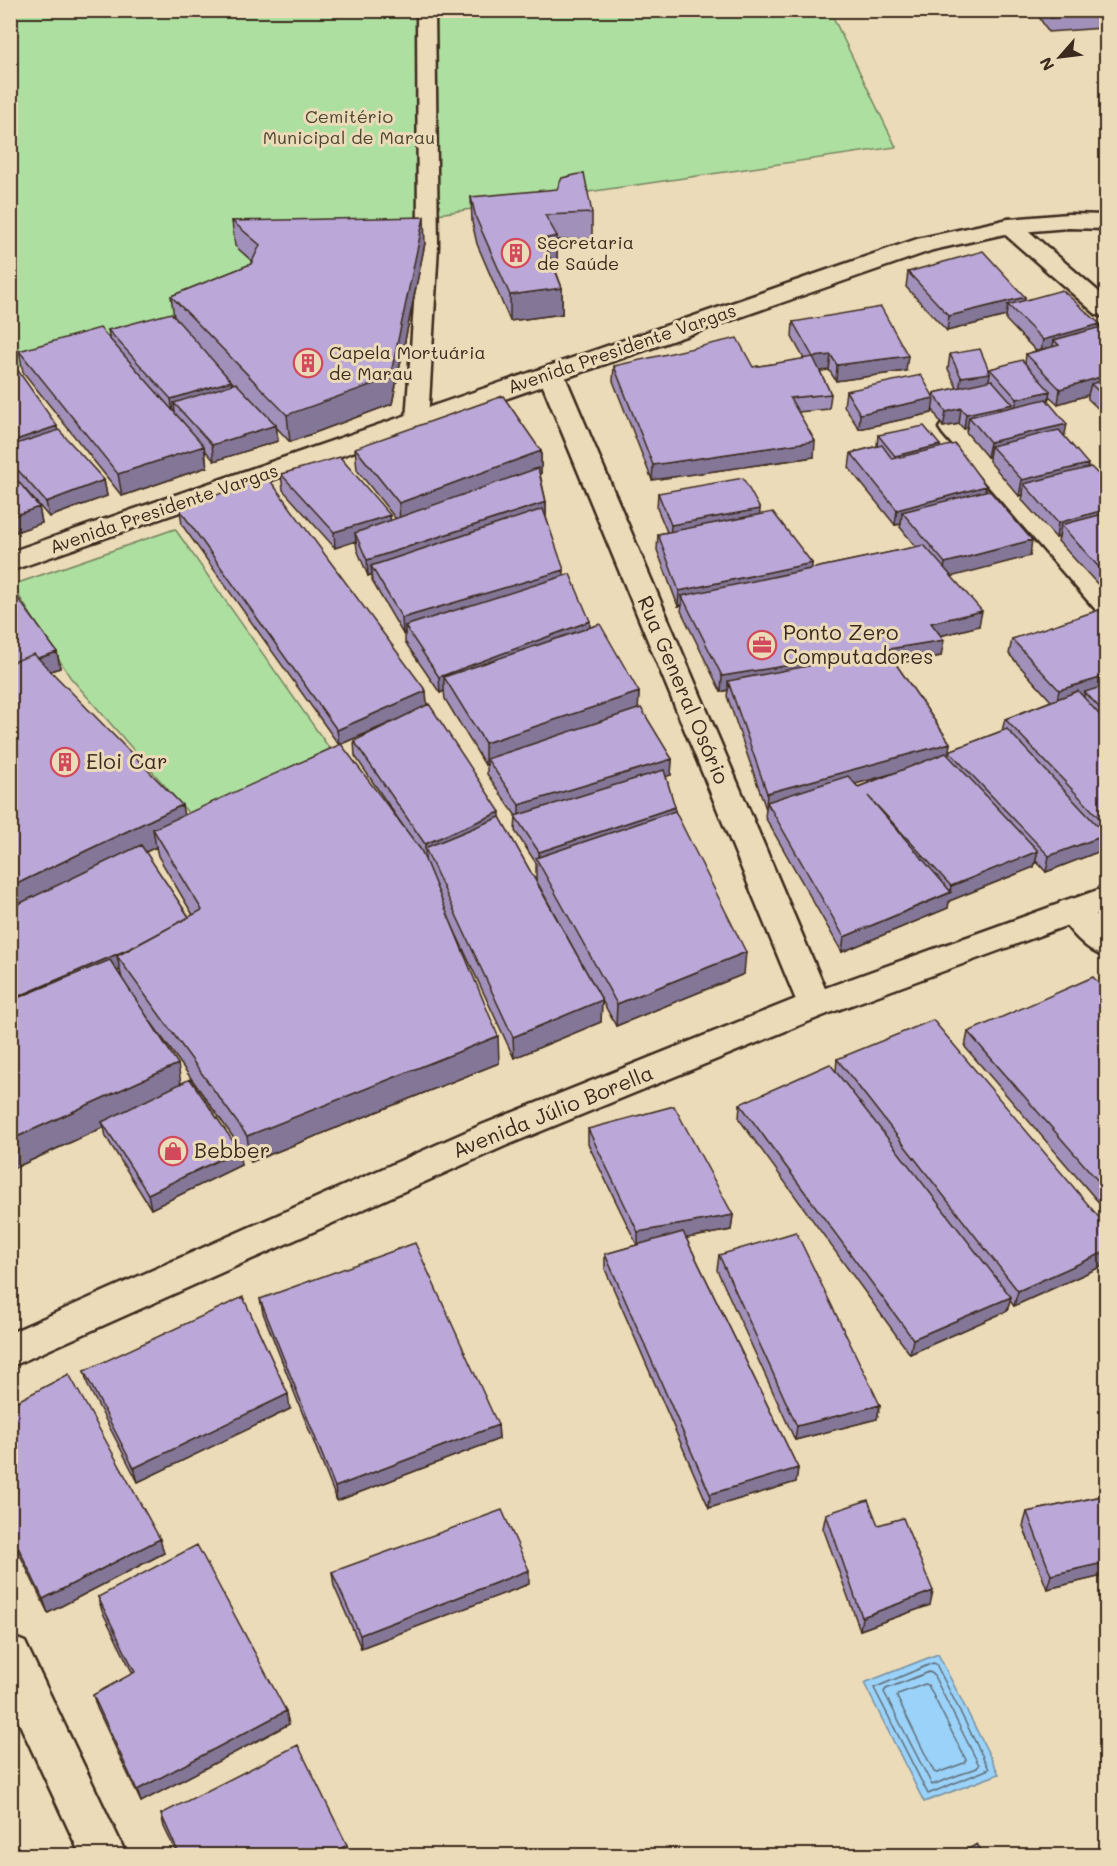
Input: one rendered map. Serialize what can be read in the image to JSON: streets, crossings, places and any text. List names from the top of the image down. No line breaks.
{"streets":{"street":["Avenida Presidente Vargas","Rua General Osório","Avenida Júlio Borella"]},"crossings":[["Avenida Presidente Vargas","Rua General Osório"],["Rua General Osório","Avenida Júlio Borella"]],"parks":["Cemitério Municipal de Marau"],"places":{"building":["Secretaria de Saúde","Capela Mortuária de Marau","Eloi Car"],"office":["Ponto Zero Computadores"],"shop":["Bebber"]},"north":"bottom left"}
